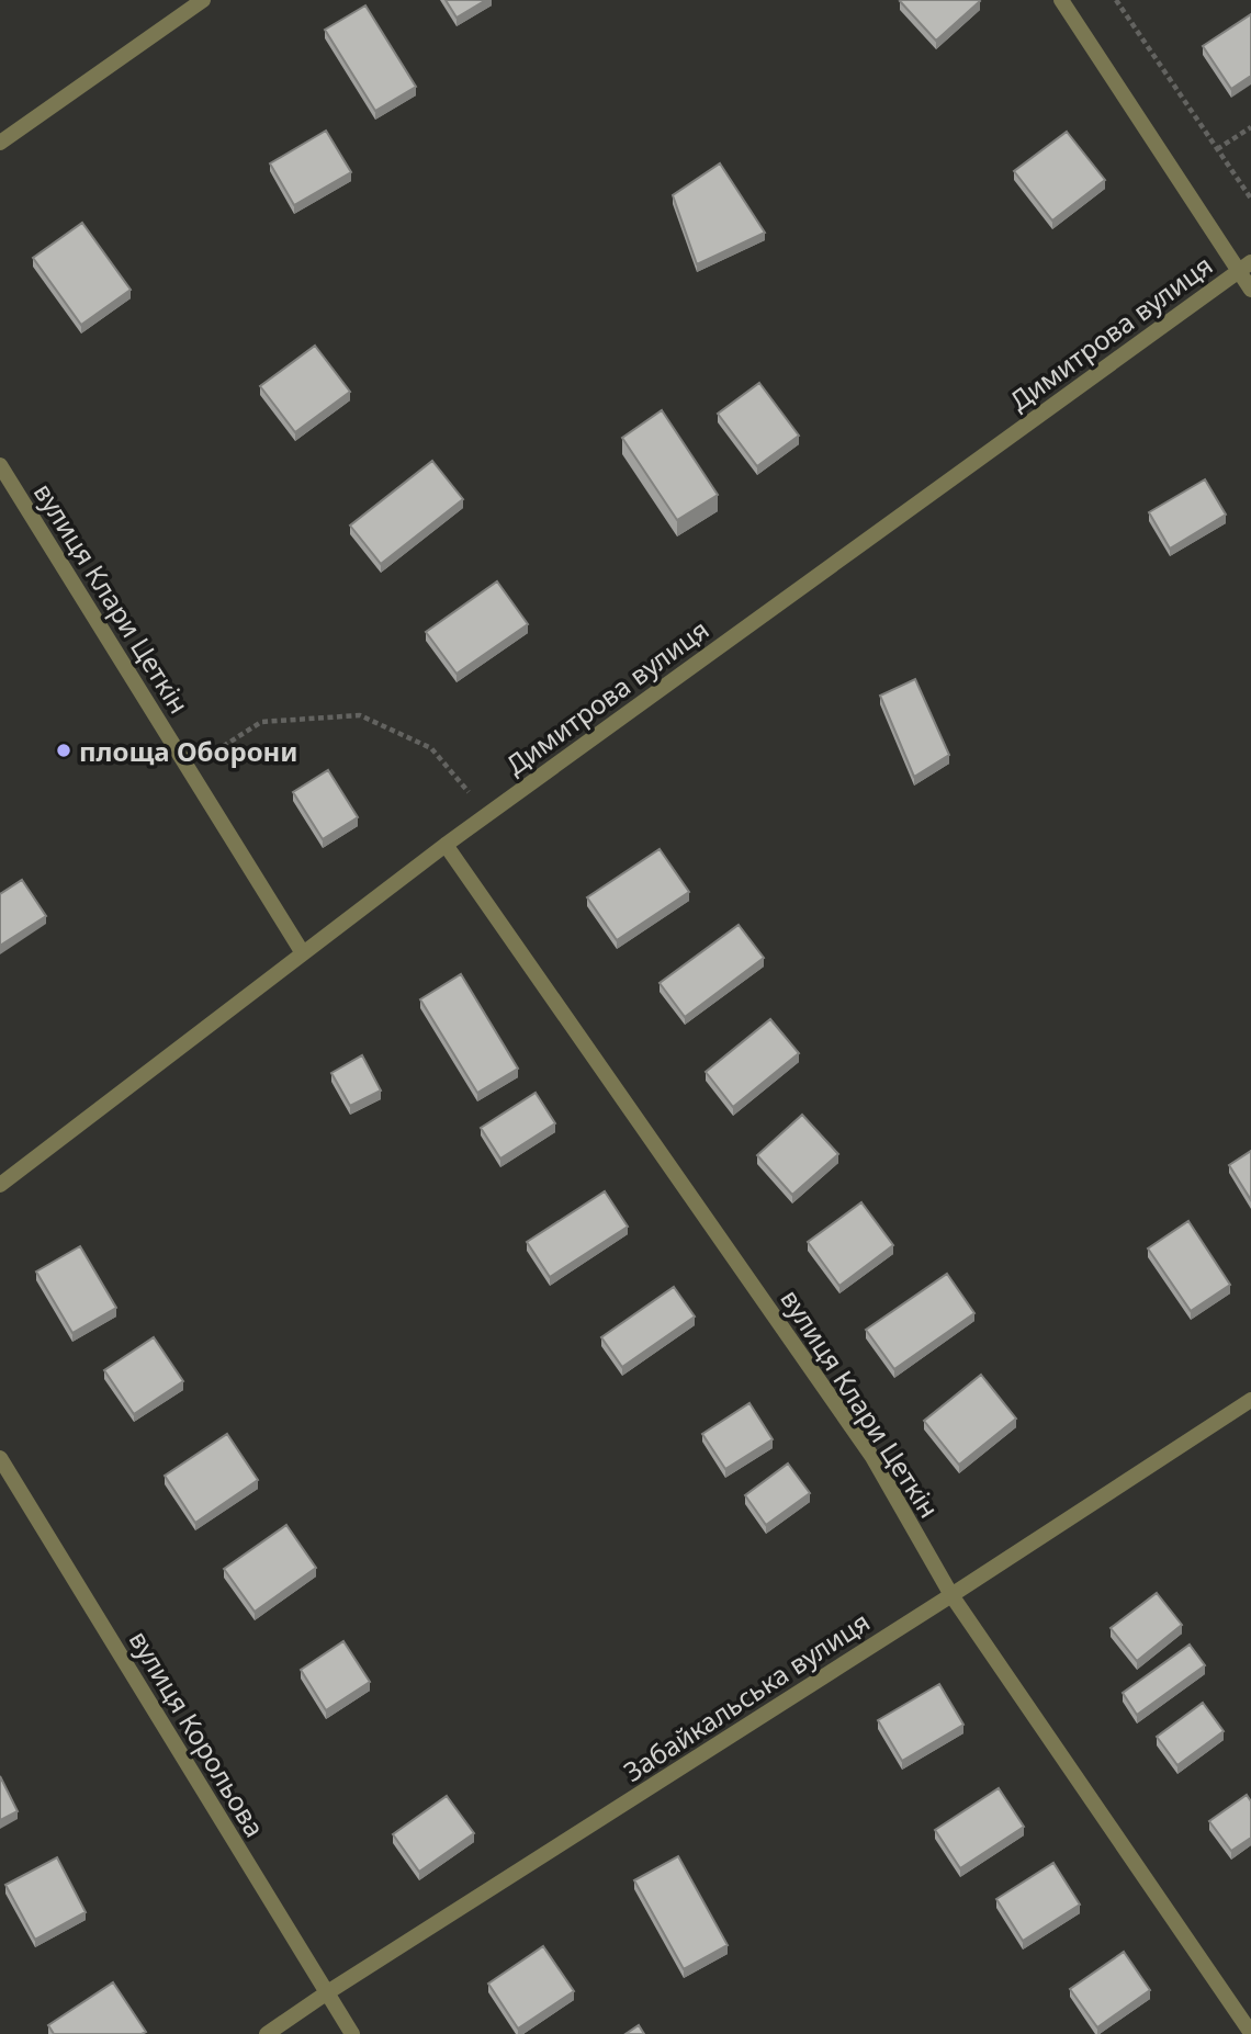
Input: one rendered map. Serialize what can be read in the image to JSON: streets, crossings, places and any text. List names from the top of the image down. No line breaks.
{"streets":{"street":["Димитрова вулиця","вулиця Клари Цеткін","Забайкальська вулиця","вулиця Корольова"]},"crossings":[["Димитрова вулиця","вулиця Клари Цеткін"],["вулиця Клари Цеткін","Забайкальська вулиця"],["Забайкальська вулиця","вулиця Корольова"]],"places":["площа Оборони"]}
